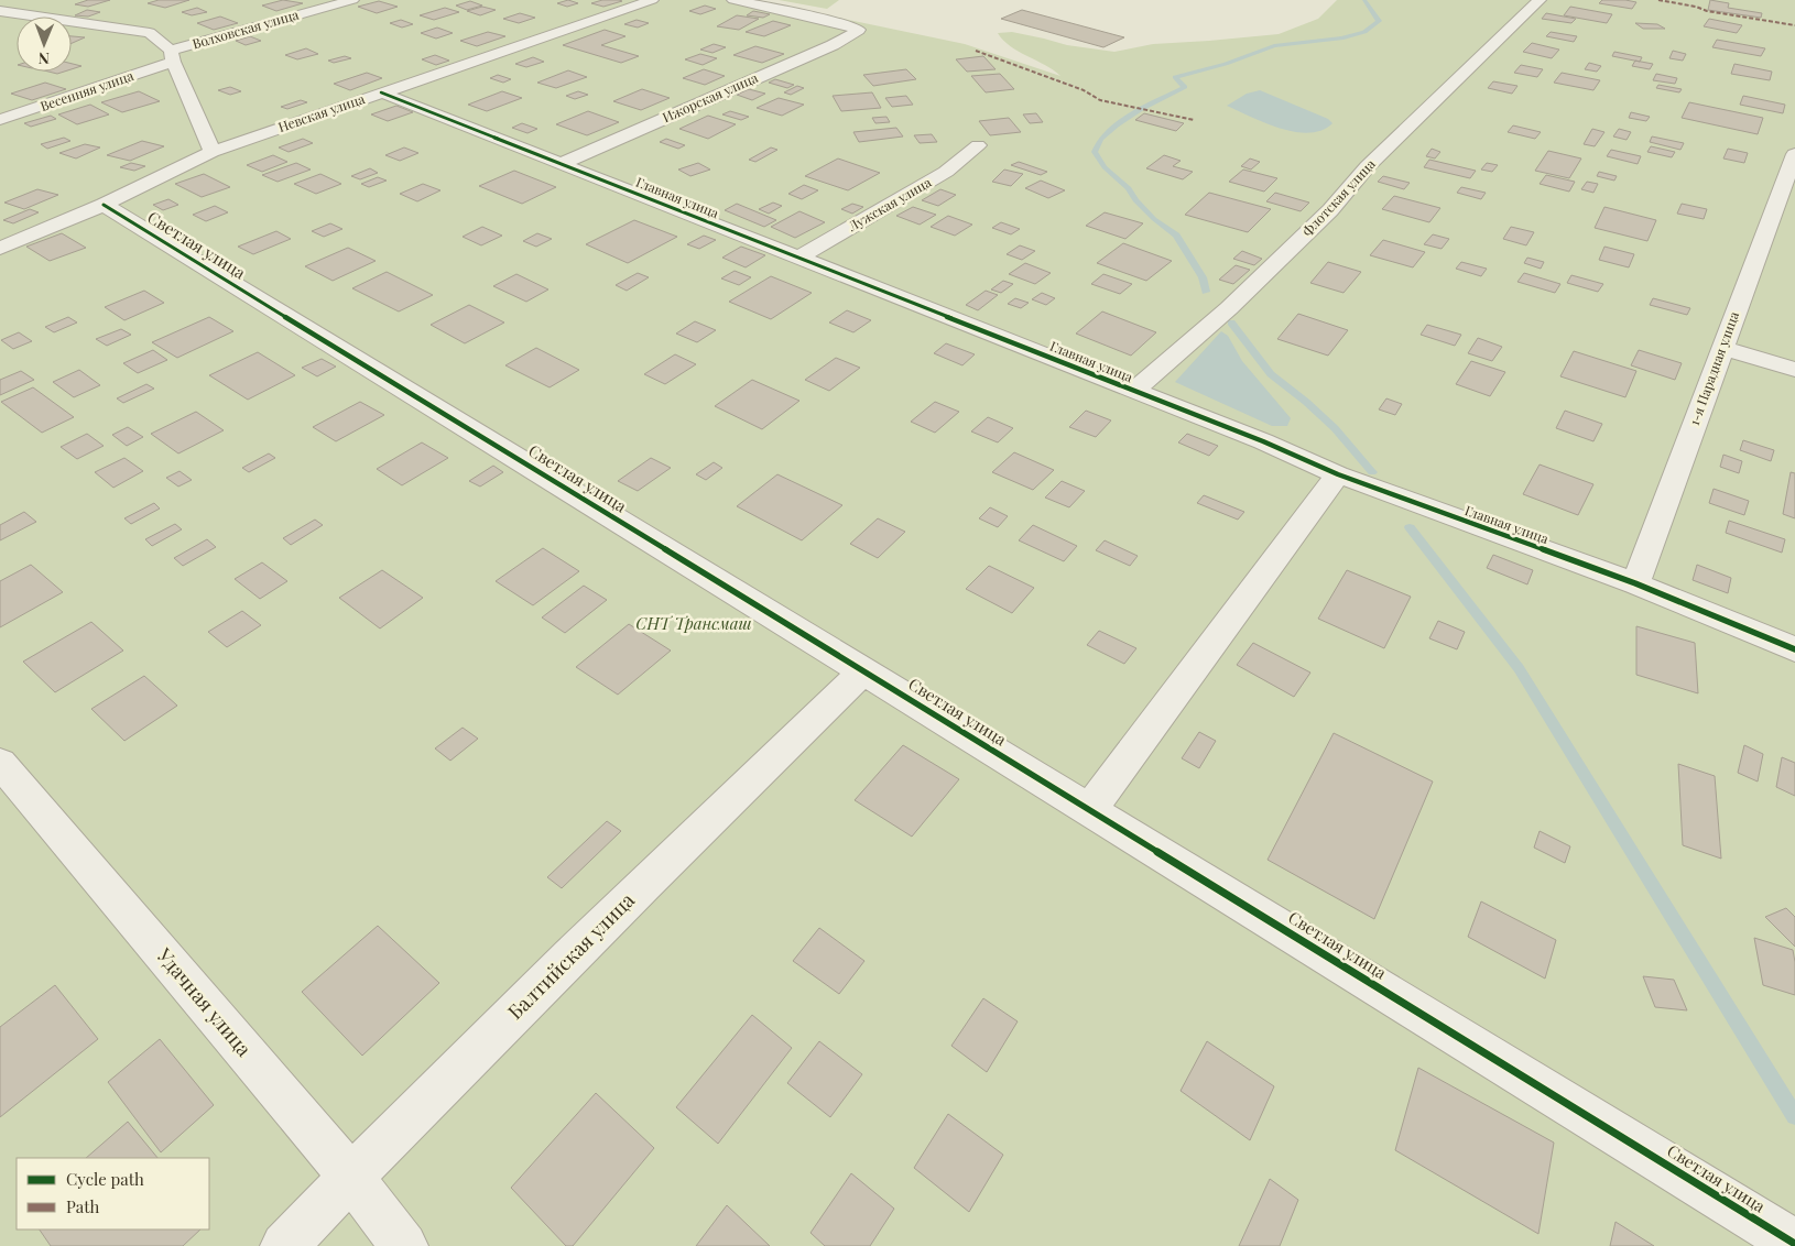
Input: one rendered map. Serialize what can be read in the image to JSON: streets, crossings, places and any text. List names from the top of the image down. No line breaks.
{"streets":{"street":["Волховская улица","Весенняя улица","Ижорская улица","Невская улица","Главная улица","Флотская улица","Лужская улица","Светлая улица","1-я Парадная улица","Балтийская улица","Удачная улица"]},"crossings":[["Волховская улица","Весенняя улица"],["Ижорская улица","Главная улица"],["Невская улица","Главная улица"],["Невская улица","Светлая улица"],["Главная улица","Флотская улица"],["Главная улица","Лужская улица"],["Главная улица","1-я Парадная улица"],["Светлая улица","Балтийская улица"],["Балтийская улица","Удачная улица"]],"parks":["СНТ Трансмаш"],"legend":["Cycle path","Path"],"north":"bottom"}
